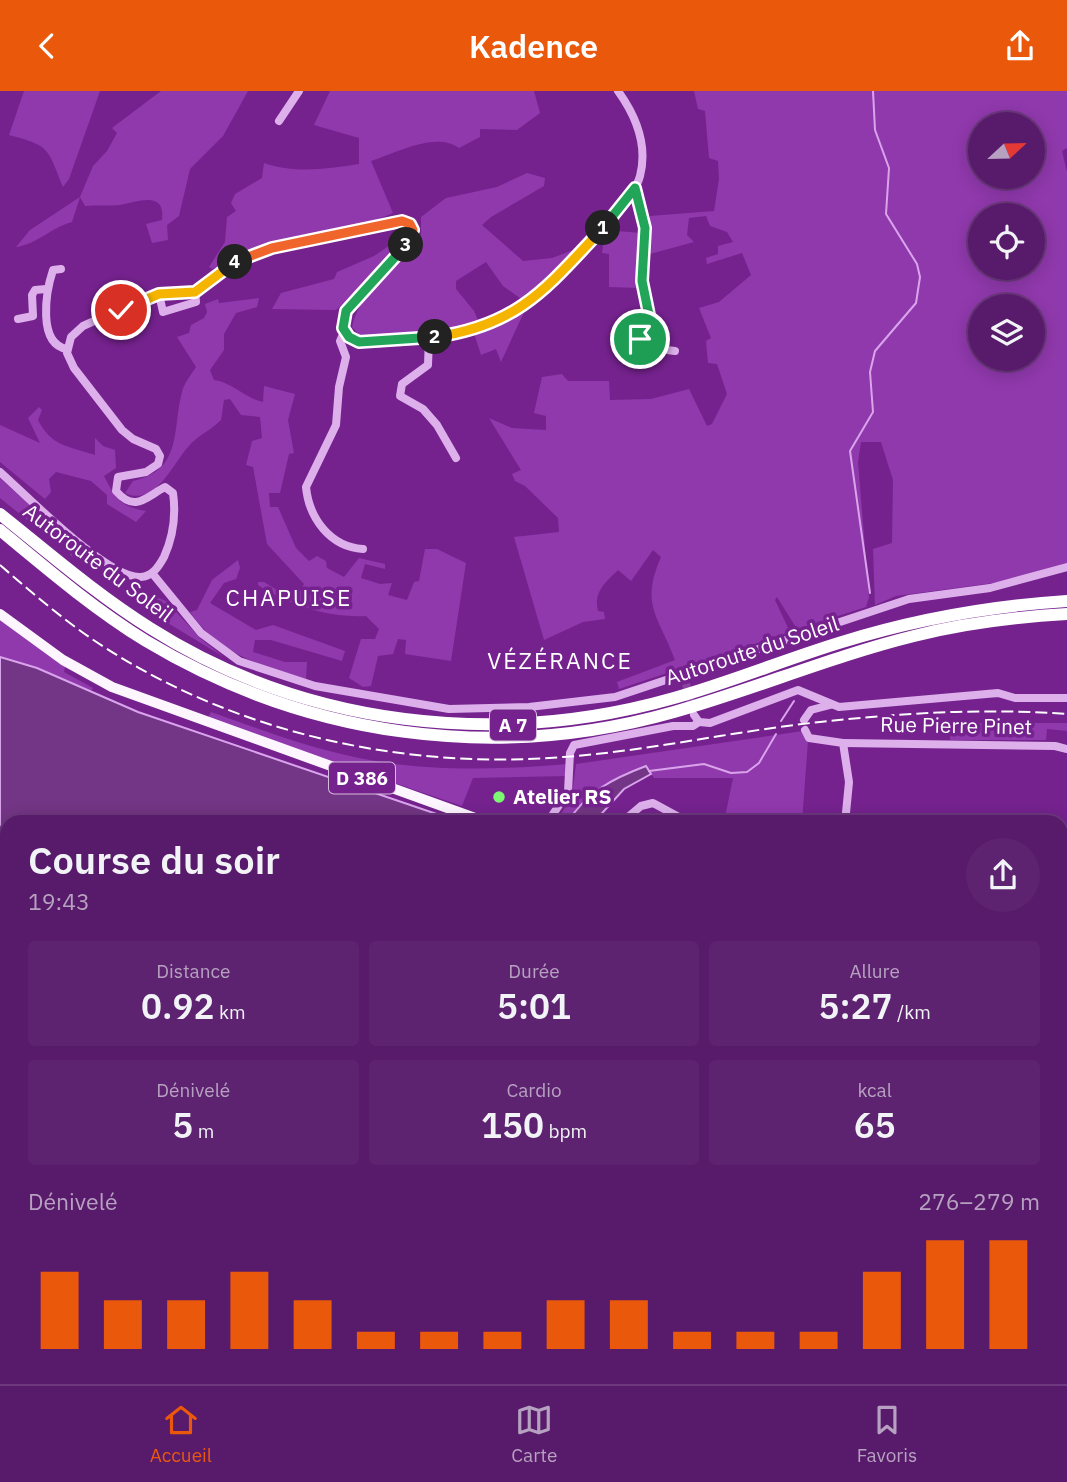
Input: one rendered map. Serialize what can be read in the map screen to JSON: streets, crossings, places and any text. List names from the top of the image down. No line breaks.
{"streets":{"highway":["Autoroute du Soleil","A 7"],"main road":["D 386"],"street":["Rue Pierre Pinet"]},"districts":["CHAPUISE","VÉZÉRANCE"],"places":["Atelier RS"],"north":"right","page":{"header":"Kadence","pins":["1","3","4","2"],"heading":["Course du soir","19:43"],"stats":[["Distance","0.92 km"],["Durée","5:01"],["Allure","5:27 /km"],["Dénivelé","5 m"],["Cardio","150 bpm"],["kcal","65"]],"chart":["Dénivelé","276–279 m"],"tabs":["Accueil","Carte","Favoris"]}}
